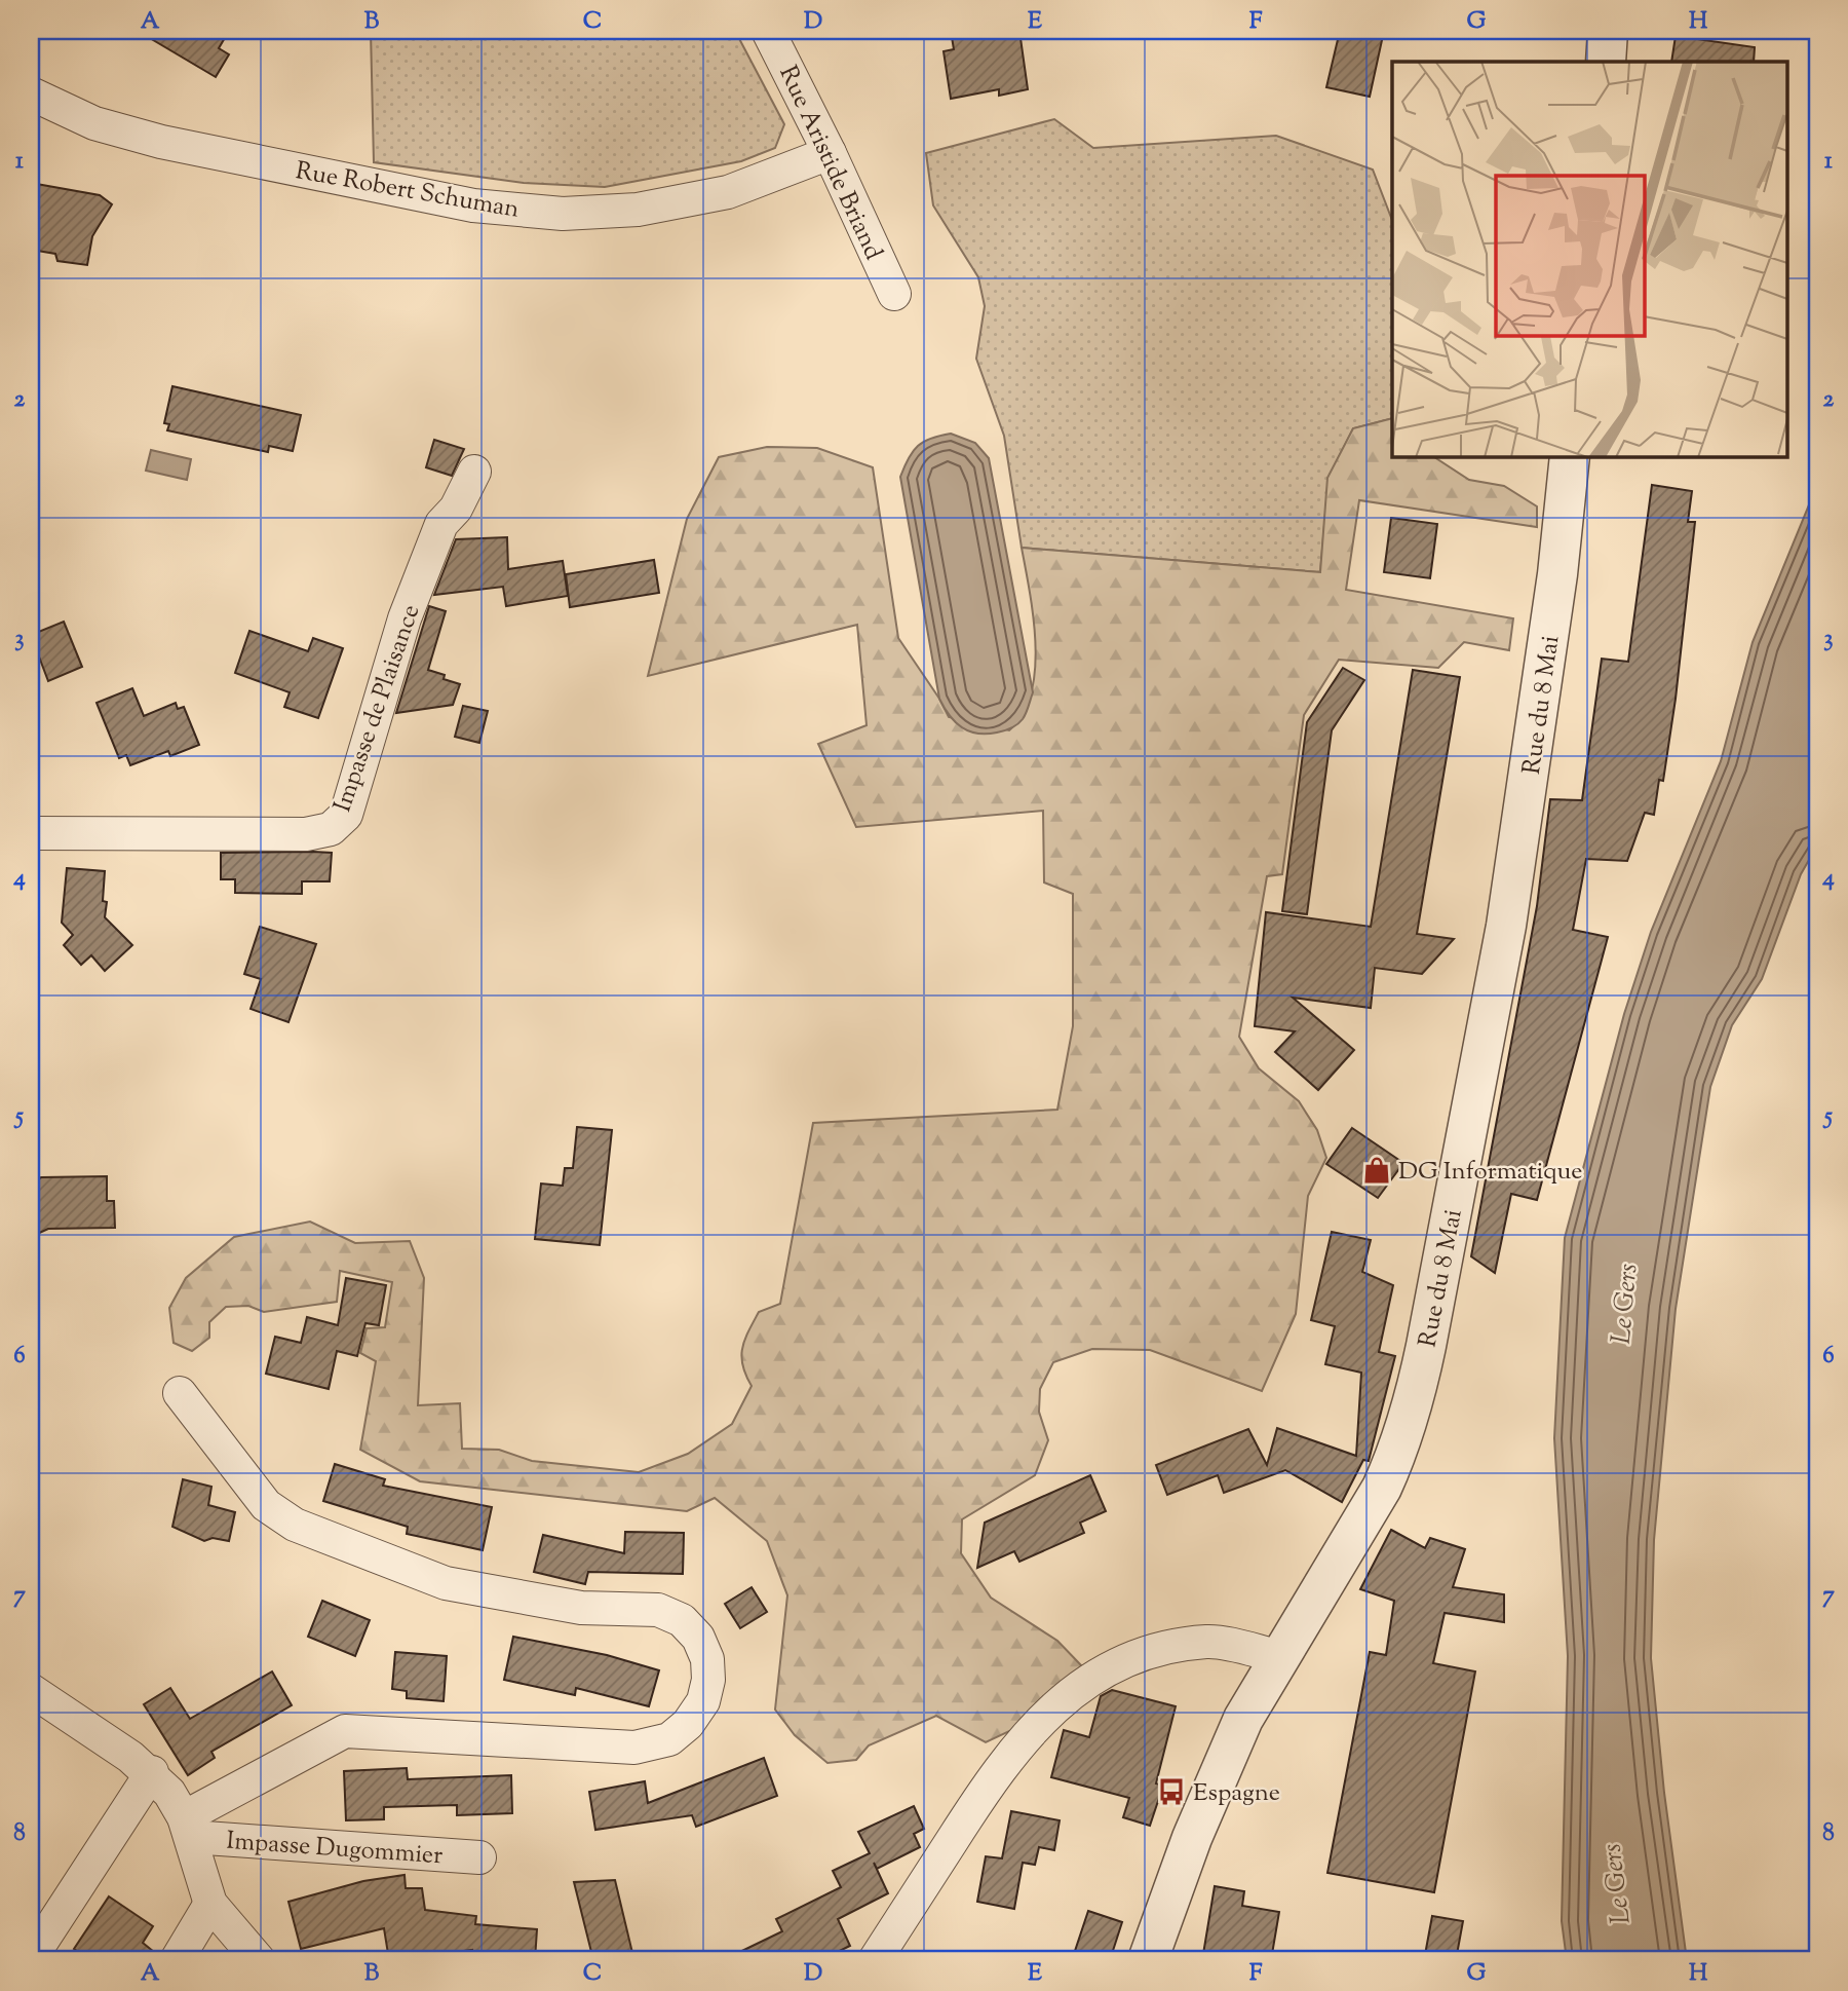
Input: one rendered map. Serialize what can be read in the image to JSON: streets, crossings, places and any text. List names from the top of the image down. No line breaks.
{"streets":{"street":["Rue Aristide Briand","Rue Robert Schuman","Rue du 8 Mai","Impasse de Plaisance","Impasse Dugommier"]},"crossings":[["Rue Aristide Briand","Rue Robert Schuman"]],"water":["Le Gers"],"places":{"shop":["DG Informatique"],"bus stop":["Espagne"]},"grid":{"columns":["A","B","C","D","E","F","G","H"],"rows":["1","2","3","4","5","6","7","8"]}}
